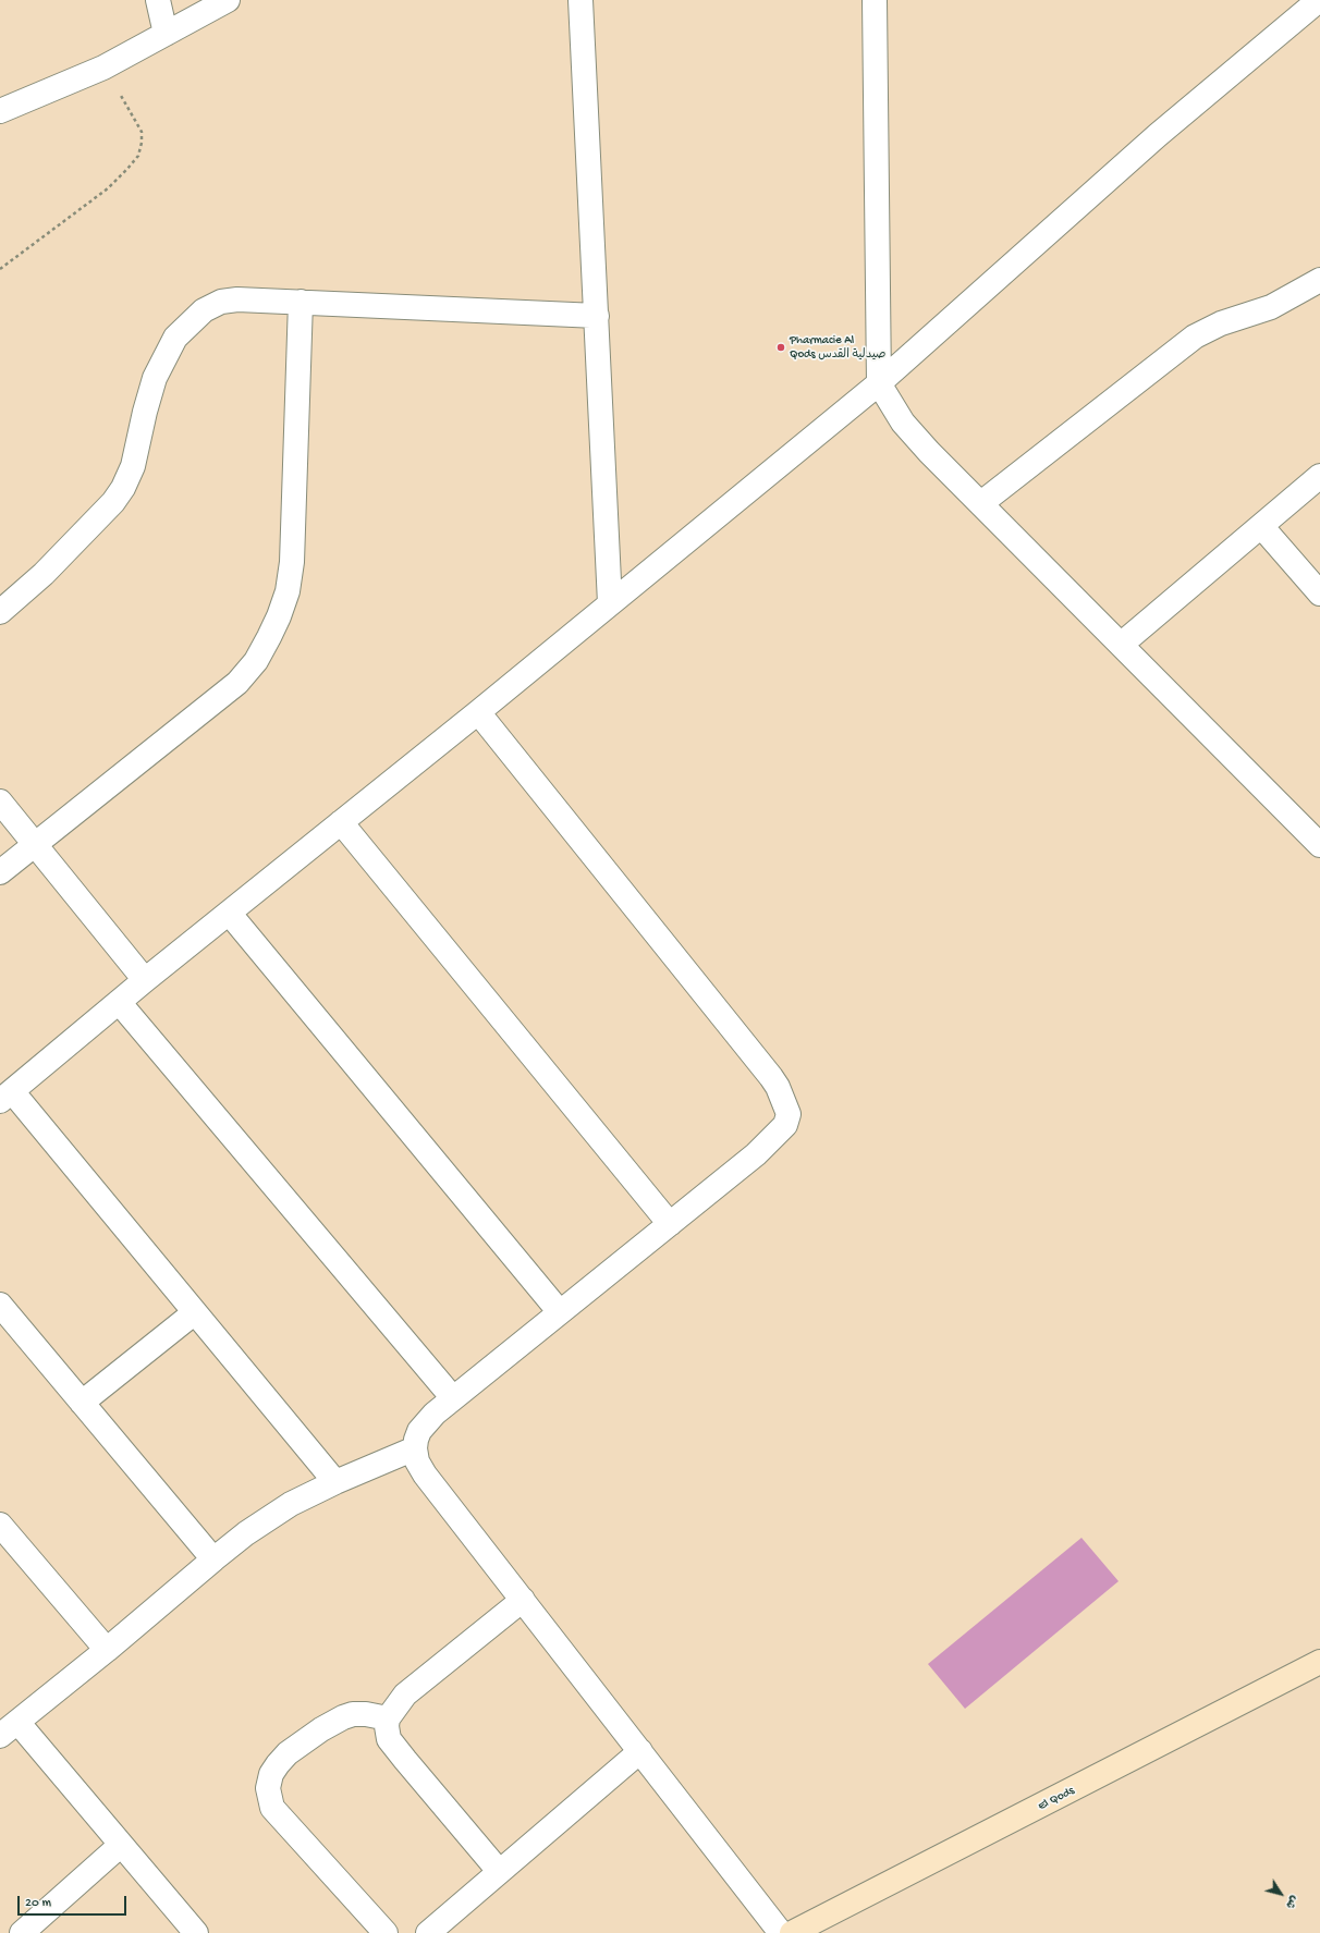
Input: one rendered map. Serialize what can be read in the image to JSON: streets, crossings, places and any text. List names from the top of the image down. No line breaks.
{"streets":{"street":["El Qods"]},"places":["Pharmacie Al Qods صيدلية القدس"],"scale_bar":"20 m","north":"bottom right"}
